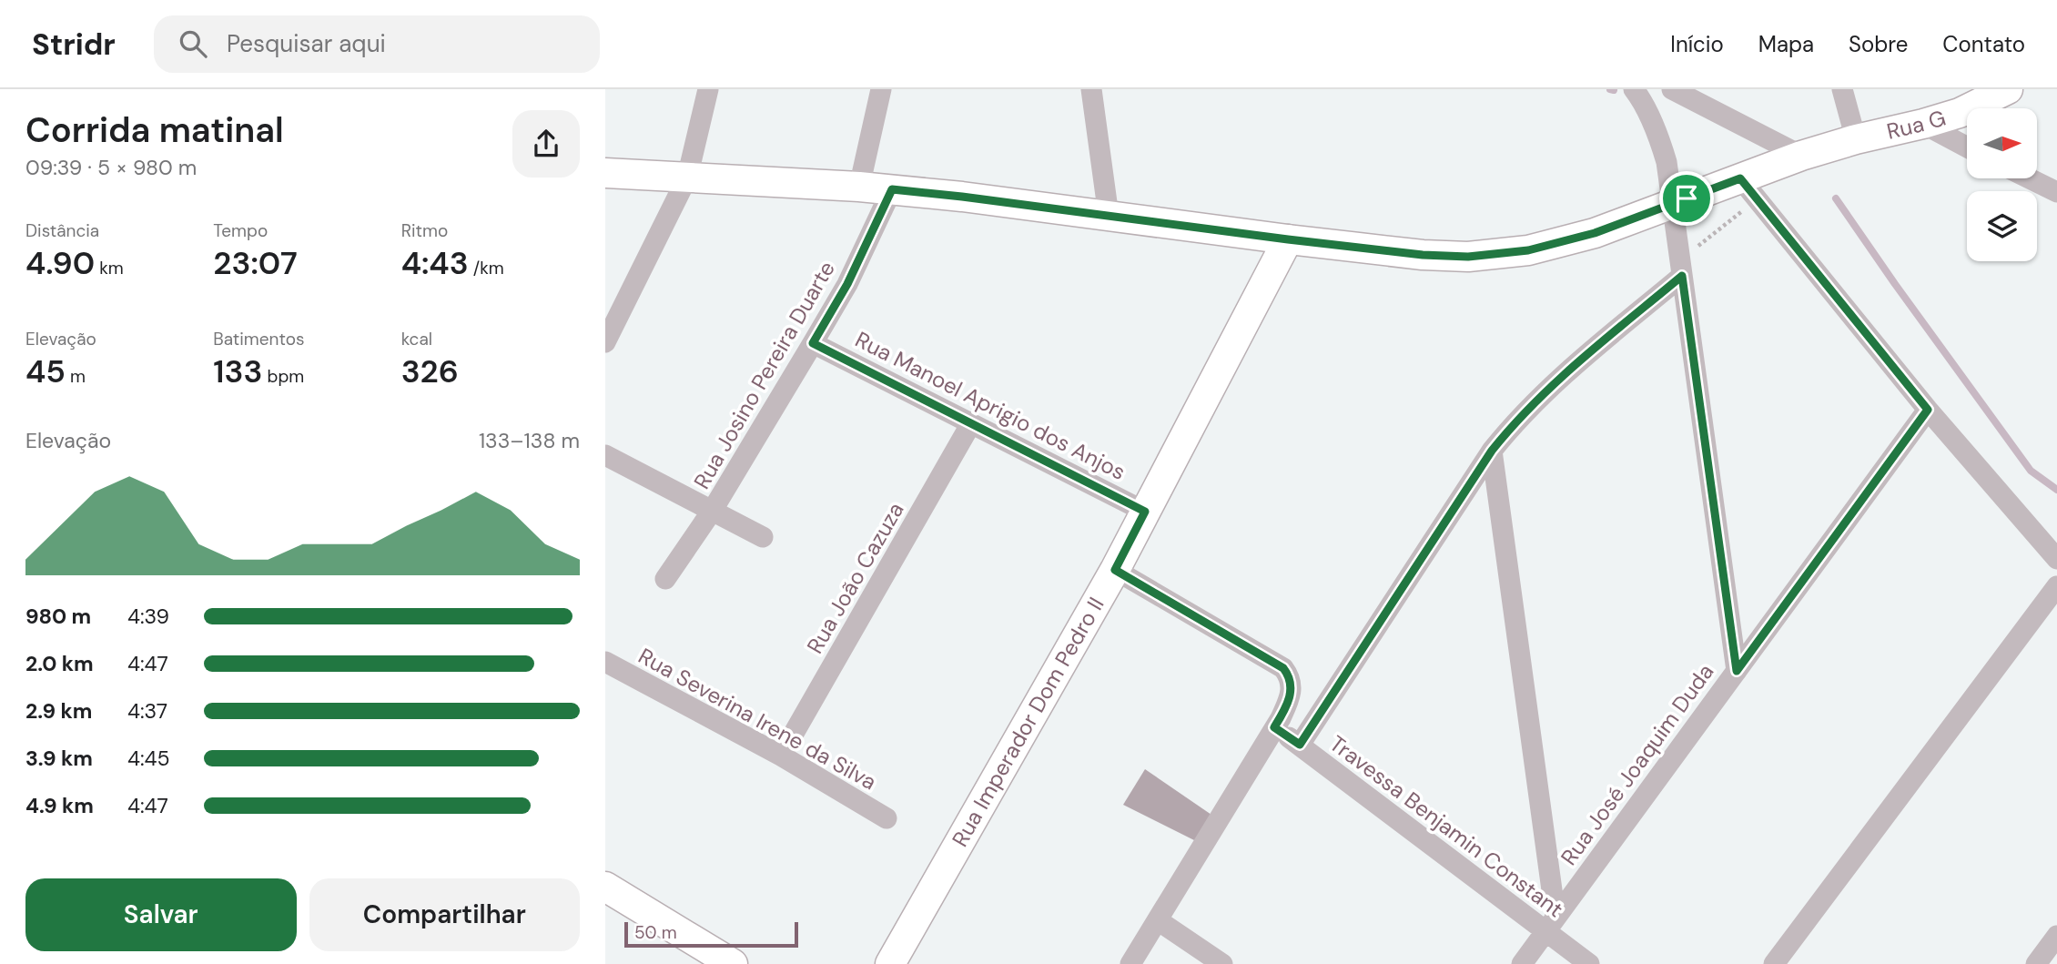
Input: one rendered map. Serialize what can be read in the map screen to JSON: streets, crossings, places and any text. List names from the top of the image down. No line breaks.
{"streets":{"main road":["Rua G","Rua Imperador Dom Pedro II"],"street":["Rua Josino Pereira Duarte","Rua Manoel Aprigio dos Anjos","Rua João Cazuza","Rua Severina Irene da Silva","Rua José Joaquim Duda","Travessa Benjamin Constant"]},"crossings":[["Rua G","Rua Josino Pereira Duarte"],["Rua G","Rua Imperador Dom Pedro II"],["Rua Josino Pereira Duarte","Rua Manoel Aprigio dos Anjos"],["Rua Manoel Aprigio dos Anjos","Rua João Cazuza"],["Rua Manoel Aprigio dos Anjos","Rua Imperador Dom Pedro II"],["Rua João Cazuza","Rua Severina Irene da Silva"],["Rua José Joaquim Duda","Travessa Benjamin Constant"]],"scale_bar":"50 m","north":"right","page":{"header":"Stridr","search":"Pesquisar aqui","nav":["Início","Mapa","Sobre","Contato"],"heading":["Corrida matinal","09:39 · 5 × 980 m"],"stats":[["Distância","4.90 km"],["Tempo","23:07"],["Ritmo","4:43 /km"],["Elevação","45 m"],["Batimentos","133 bpm"],["kcal","326"]],"chart":["Elevação","133–138 m"],"list":[{"name":"980 m","note":"4:39"},{"name":"2.0 km","note":"4:47"},{"name":"2.9 km","note":"4:37"},{"name":"3.9 km","note":"4:45"},{"name":"4.9 km","note":"4:47"}],"buttons":["Salvar","Compartilhar"],"scale":"50 m"}}
